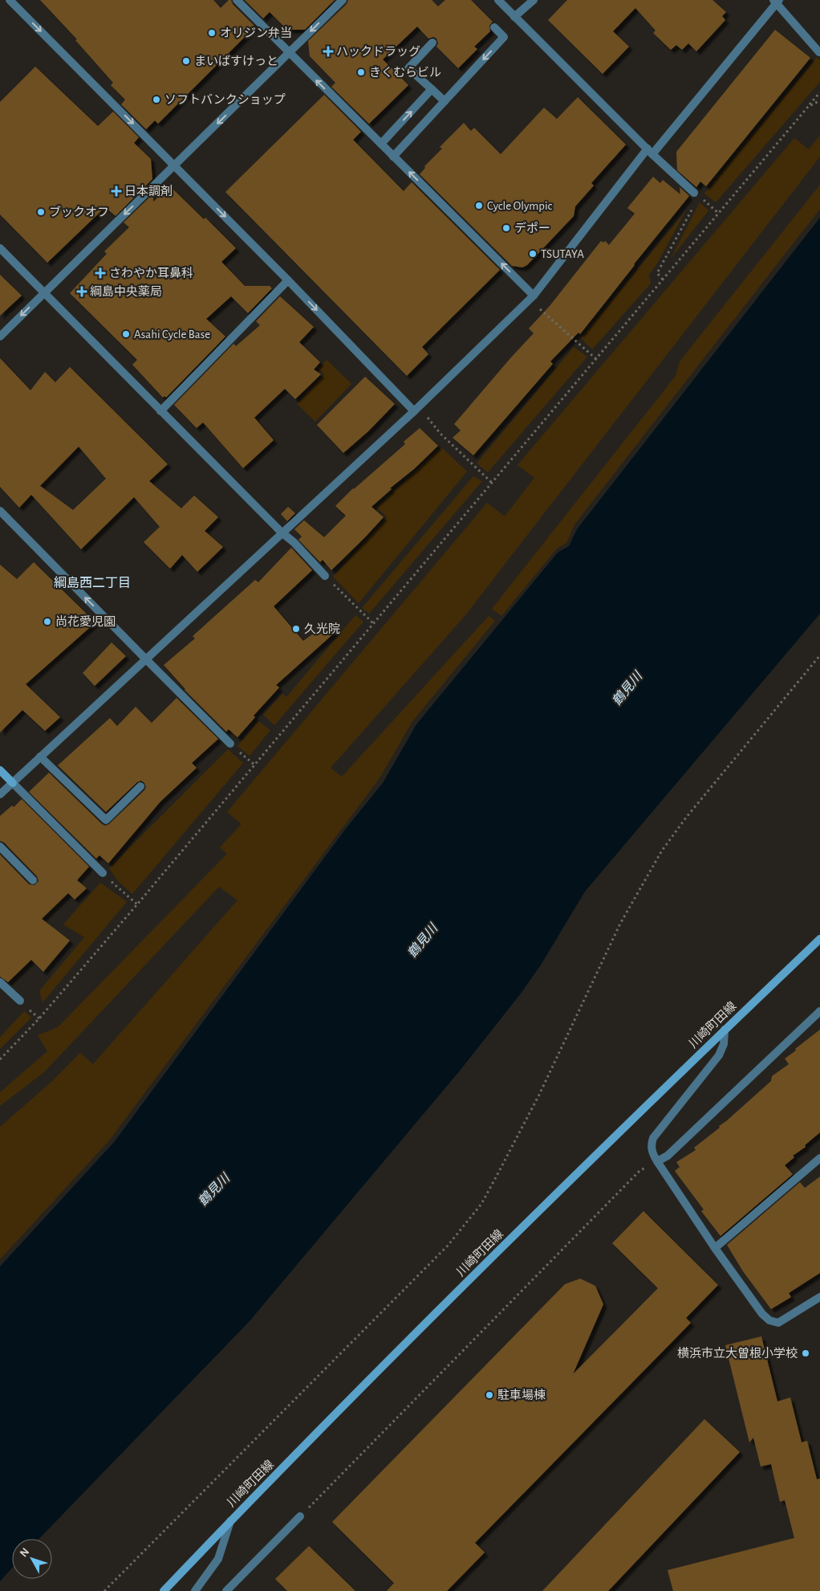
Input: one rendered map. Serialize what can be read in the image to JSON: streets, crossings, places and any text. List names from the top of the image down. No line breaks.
{"streets":{"main road":["川崎町田線"]},"districts":["綱島西二丁目"],"water":["鶴見川"],"places":{"other":["オリジン弁当","まいばすけっと","きくむらビル","ソフトバンクショップ","Cycle Olympic","ブックオフ","デポー","TSUTAYA","Asahi Cycle Base","尚花愛児園","久光院","横浜市立大曽根小学校","駐車場棟"],"health":["ハックドラッグ","日本調剤","さわやか耳鼻科","綱島中央薬局"]},"north":"top left"}
